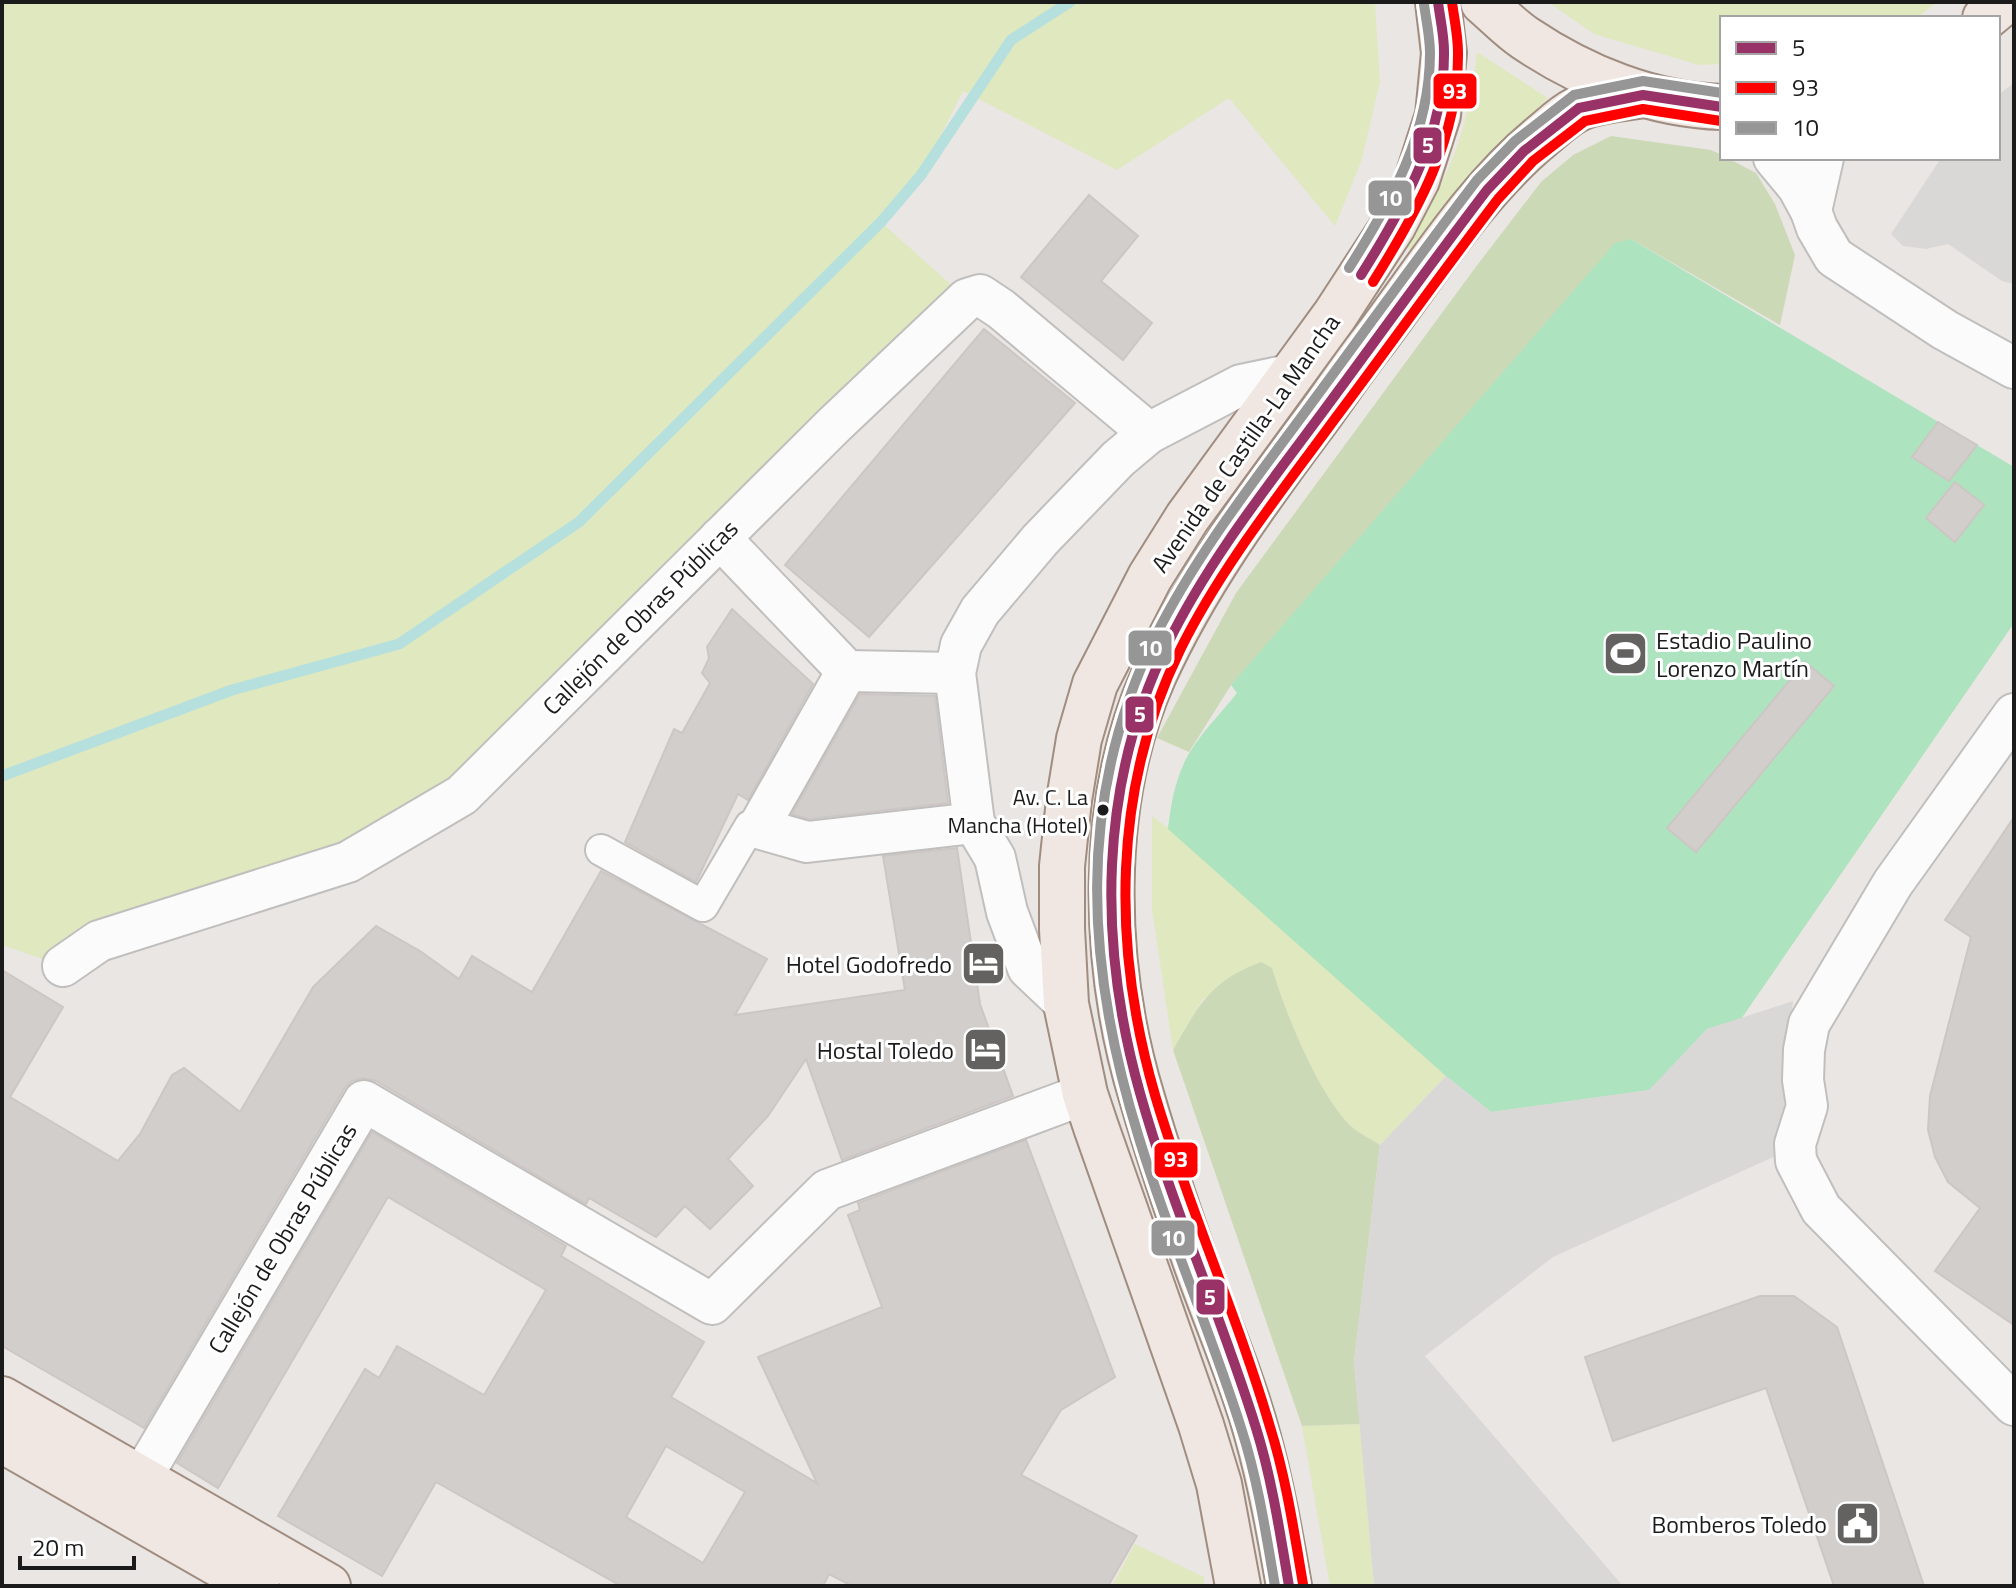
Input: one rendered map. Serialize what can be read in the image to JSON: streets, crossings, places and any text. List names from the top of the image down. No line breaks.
{"streets":{"main road":["Avenida de Castilla-La Mancha"],"street":["Callejón de Obras Públicas"]},"crossings":[["Avenida de Castilla-La Mancha","Callejón de Obras Públicas"]],"places":{"sports":["Estadio Paulino Lorenzo Martín"],"other":["Av. C. La Mancha (Hotel)"],"hotel":["Hotel Godofredo","Hostal Toledo"],"public building":["Bomberos Toledo"]},"lines":["transit line 5","transit line 93","transit line 10"],"legend":["5","93","10"],"scale_bar":"20 m"}
